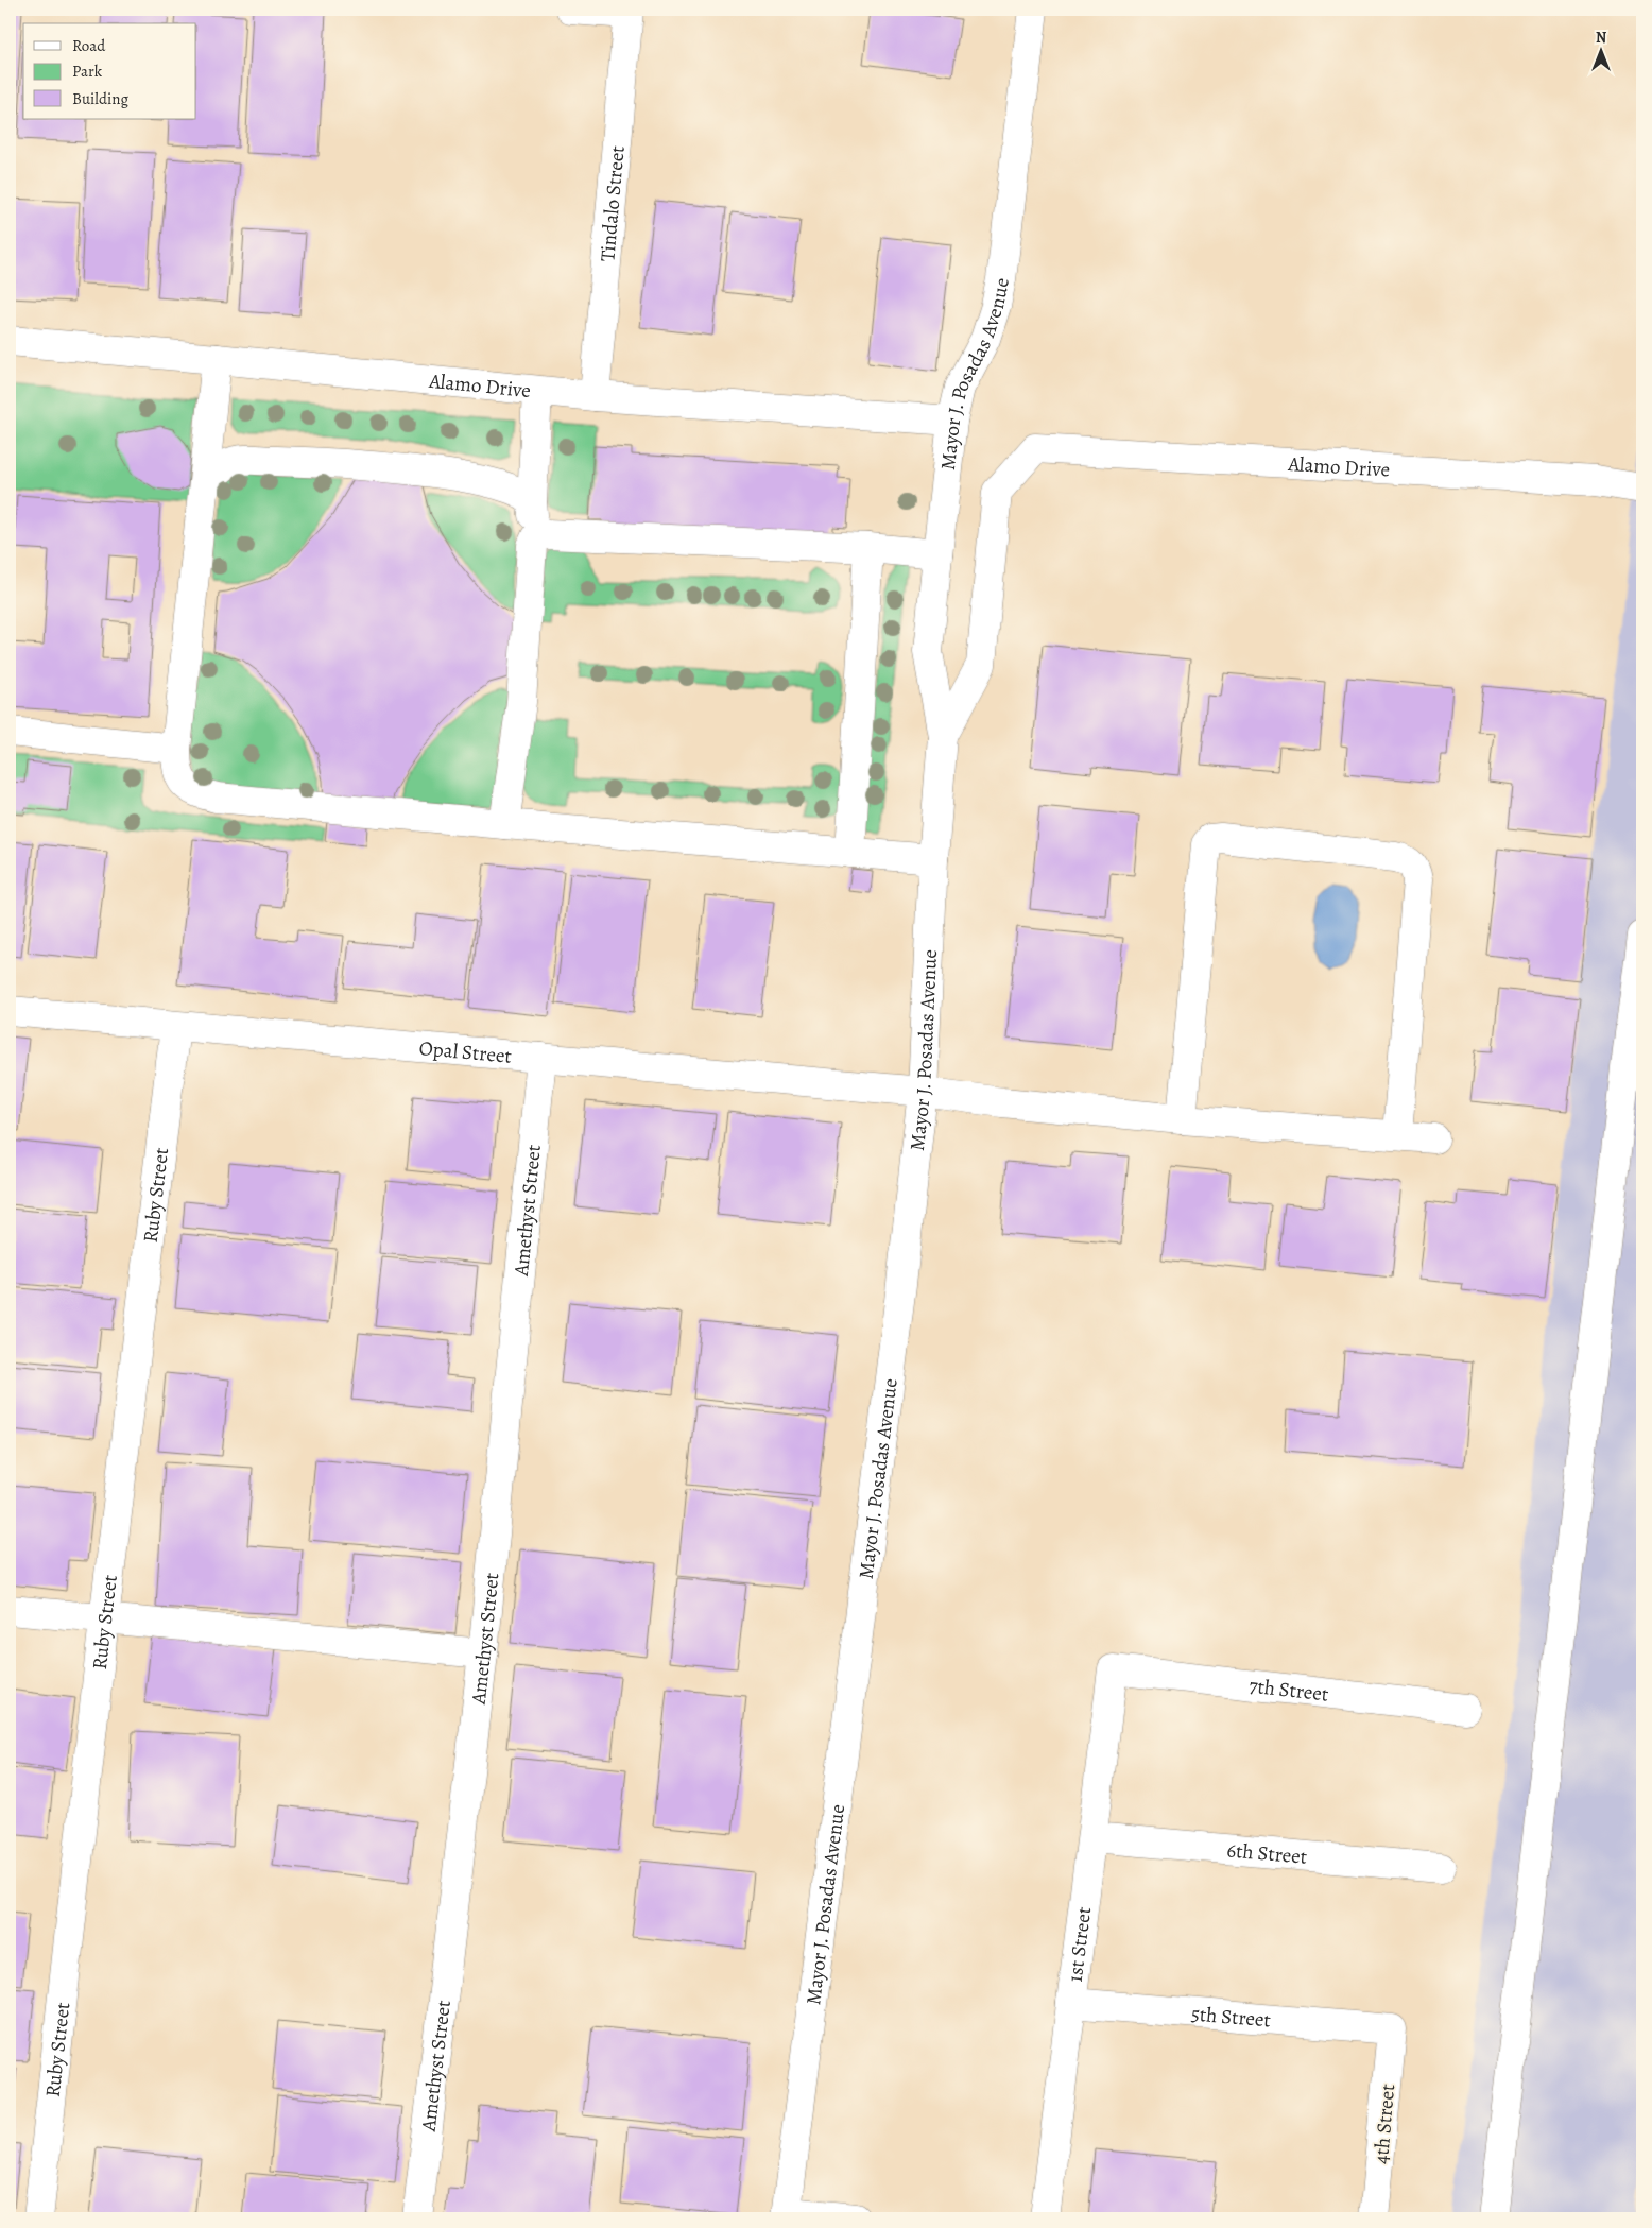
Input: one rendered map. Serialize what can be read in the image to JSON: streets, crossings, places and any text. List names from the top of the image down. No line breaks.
{"streets":{"street":["Tindalo Street","Mayor J. Posadas Avenue","Alamo Drive","Opal Street","Ruby Street","Amethyst Street","7th Street","6th Street","1st Street","5th Street","4th Street"]},"crossings":[["Tindalo Street","Alamo Drive"],["Mayor J. Posadas Avenue","Alamo Drive"],["Mayor J. Posadas Avenue","Opal Street"],["Opal Street","Ruby Street"],["Opal Street","Amethyst Street"],["7th Street","1st Street"],["6th Street","1st Street"],["1st Street","5th Street"],["5th Street","4th Street"]],"legend":["Road","Park","Building"],"north":"top"}
